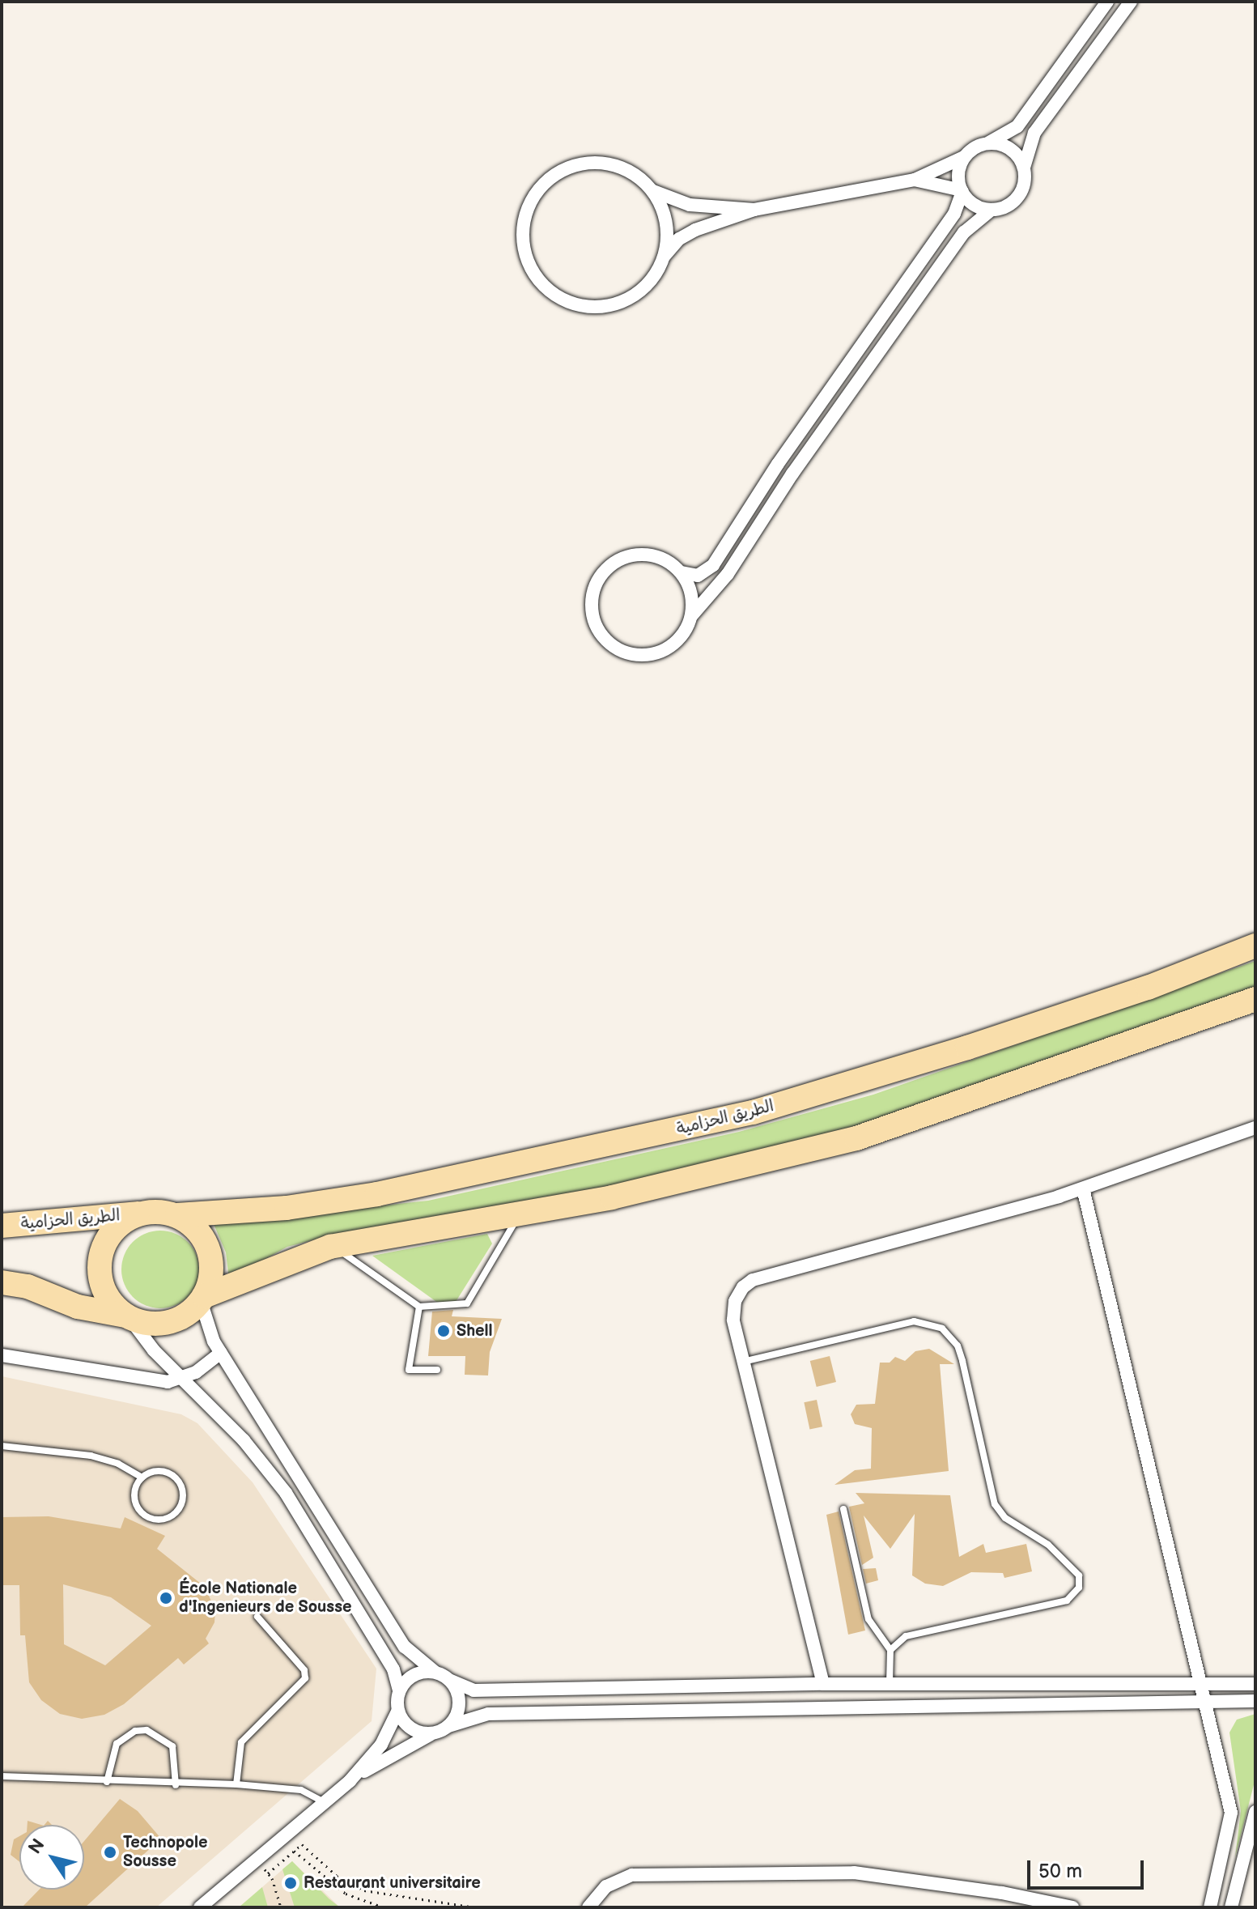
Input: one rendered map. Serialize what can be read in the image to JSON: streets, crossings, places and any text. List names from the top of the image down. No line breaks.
{"streets":{"highway":["الطريق الحزامية"]},"places":["Shell","École Nationale d'Ingenieurs de Sousse","Technopole Sousse","Restaurant universitaire"],"scale_bar":"50 m","north":"top left"}
